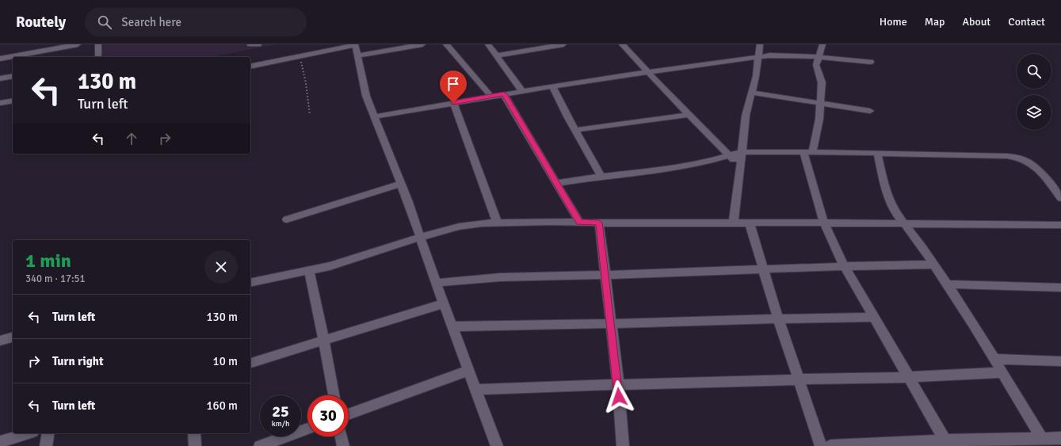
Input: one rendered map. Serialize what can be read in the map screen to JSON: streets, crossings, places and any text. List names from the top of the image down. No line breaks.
{"page":{"header":"Routely","search":"Search here","nav":["Home","Map","About","Contact"],"turn":["130 m","Turn left"],"heading":["1 min","340 m · 17:51"],"list":[{"name":"Turn left","value":"130 m"},{"name":"Turn right","value":"10 m"},{"name":"Turn left","value":"160 m"}],"speed":"25 km/h","limit":"30"}}
